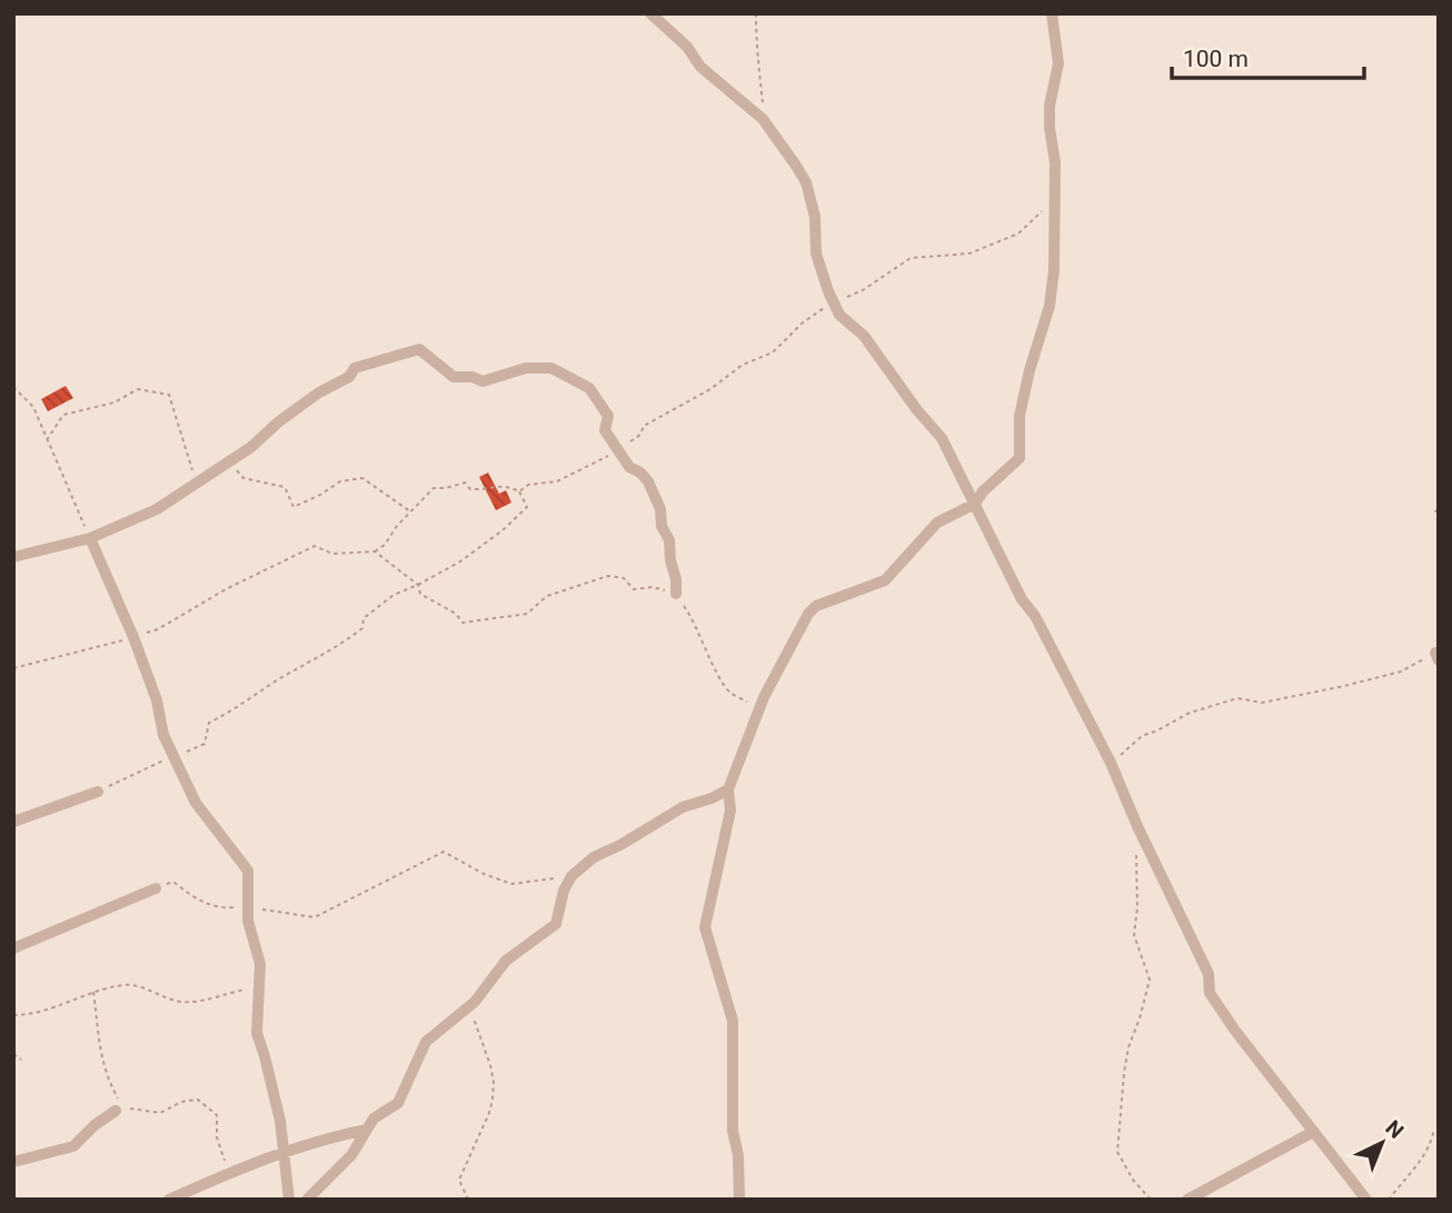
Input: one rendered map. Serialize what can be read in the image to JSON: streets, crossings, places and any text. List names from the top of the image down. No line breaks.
{"scale_bar":"100 m","north":"top right"}
